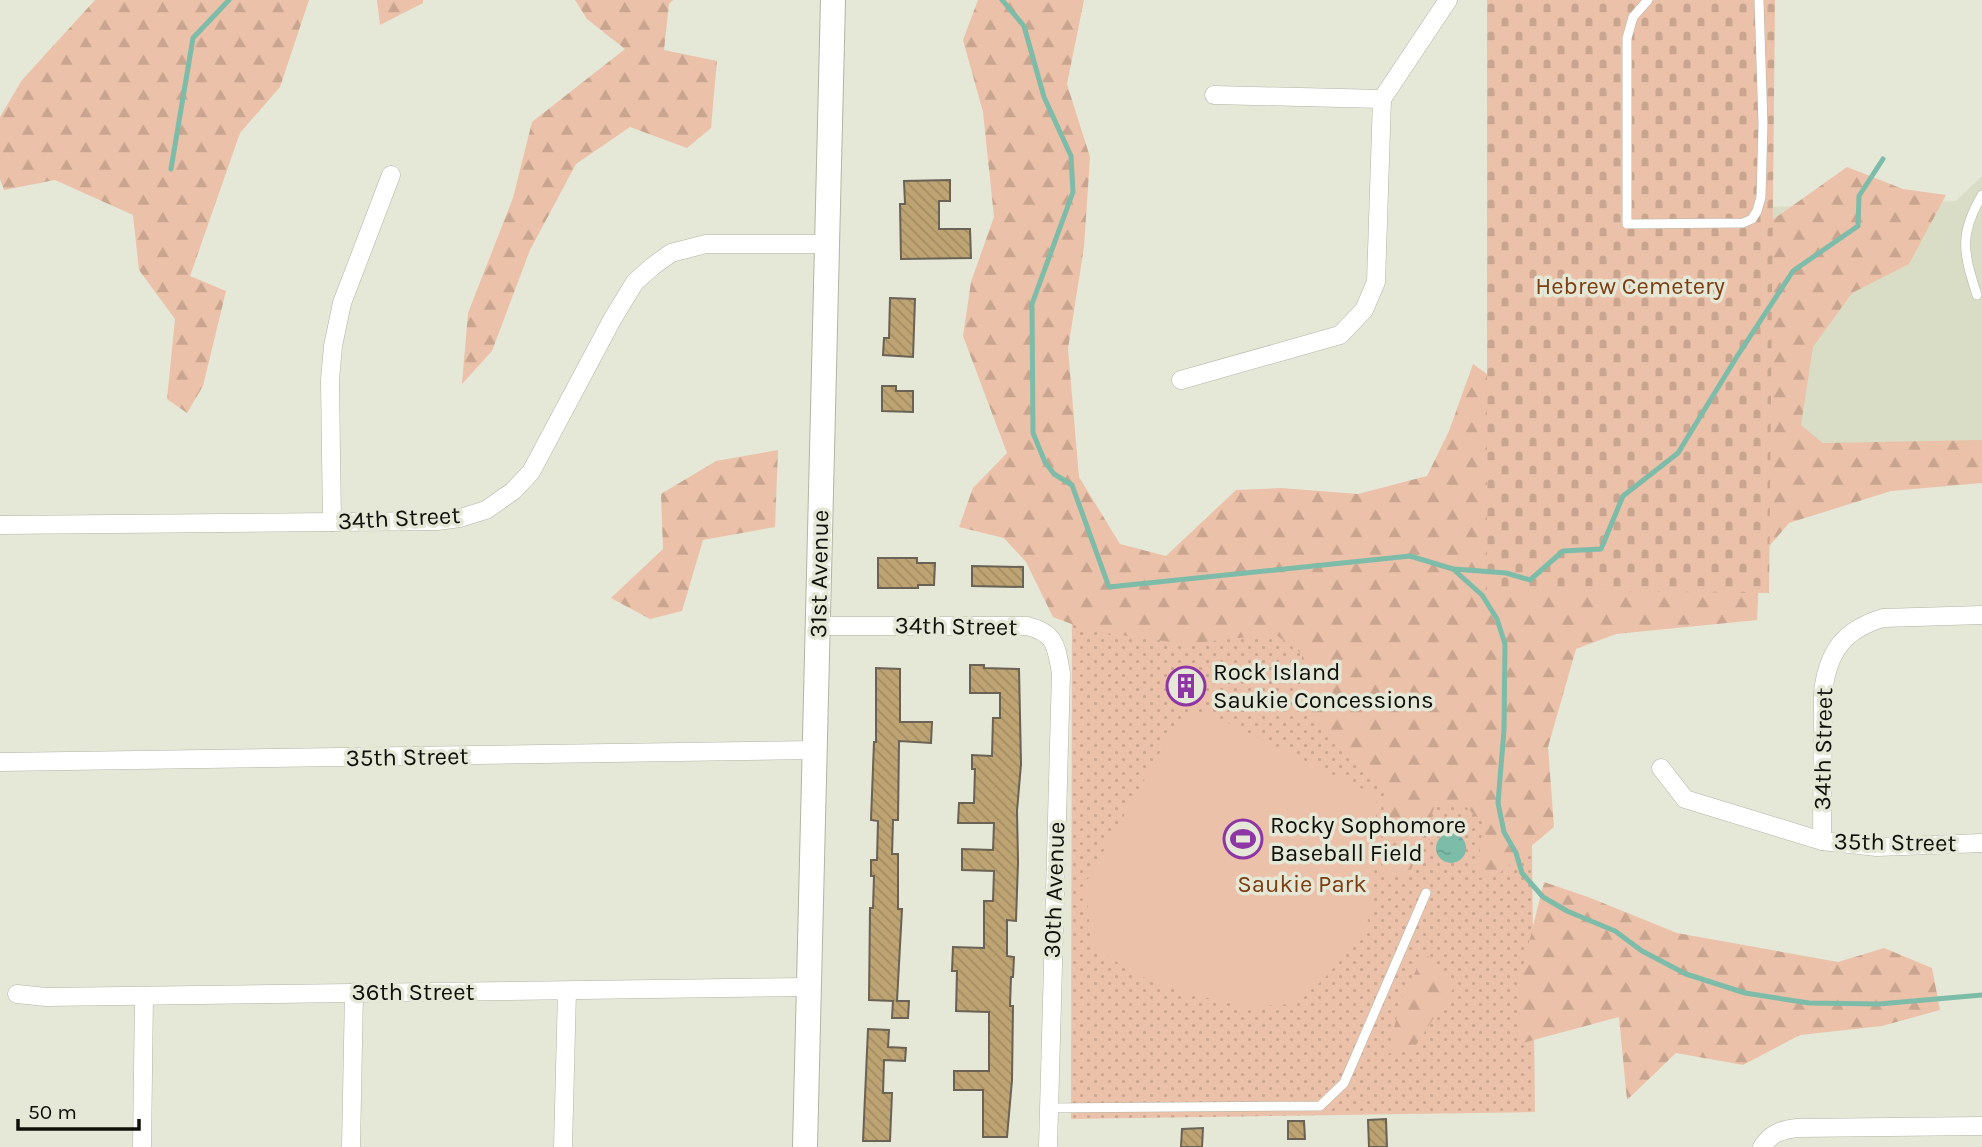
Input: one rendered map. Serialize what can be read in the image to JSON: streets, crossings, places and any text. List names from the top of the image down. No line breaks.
{"streets":{"street":["34th Street","31st Avenue","35th Street","30th Avenue","36th Street"]},"crossings":[["34th Street","31st Avenue"],["34th Street","35th Street"],["34th Street","30th Avenue"],["31st Avenue","35th Street"],["31st Avenue","36th Street"]],"parks":["Hebrew Cemetery","Saukie Park"],"places":{"building":["Rock Island Saukie Concessions"],"sports":["Rocky Sophomore Baseball Field"]},"scale_bar":"50 m"}
